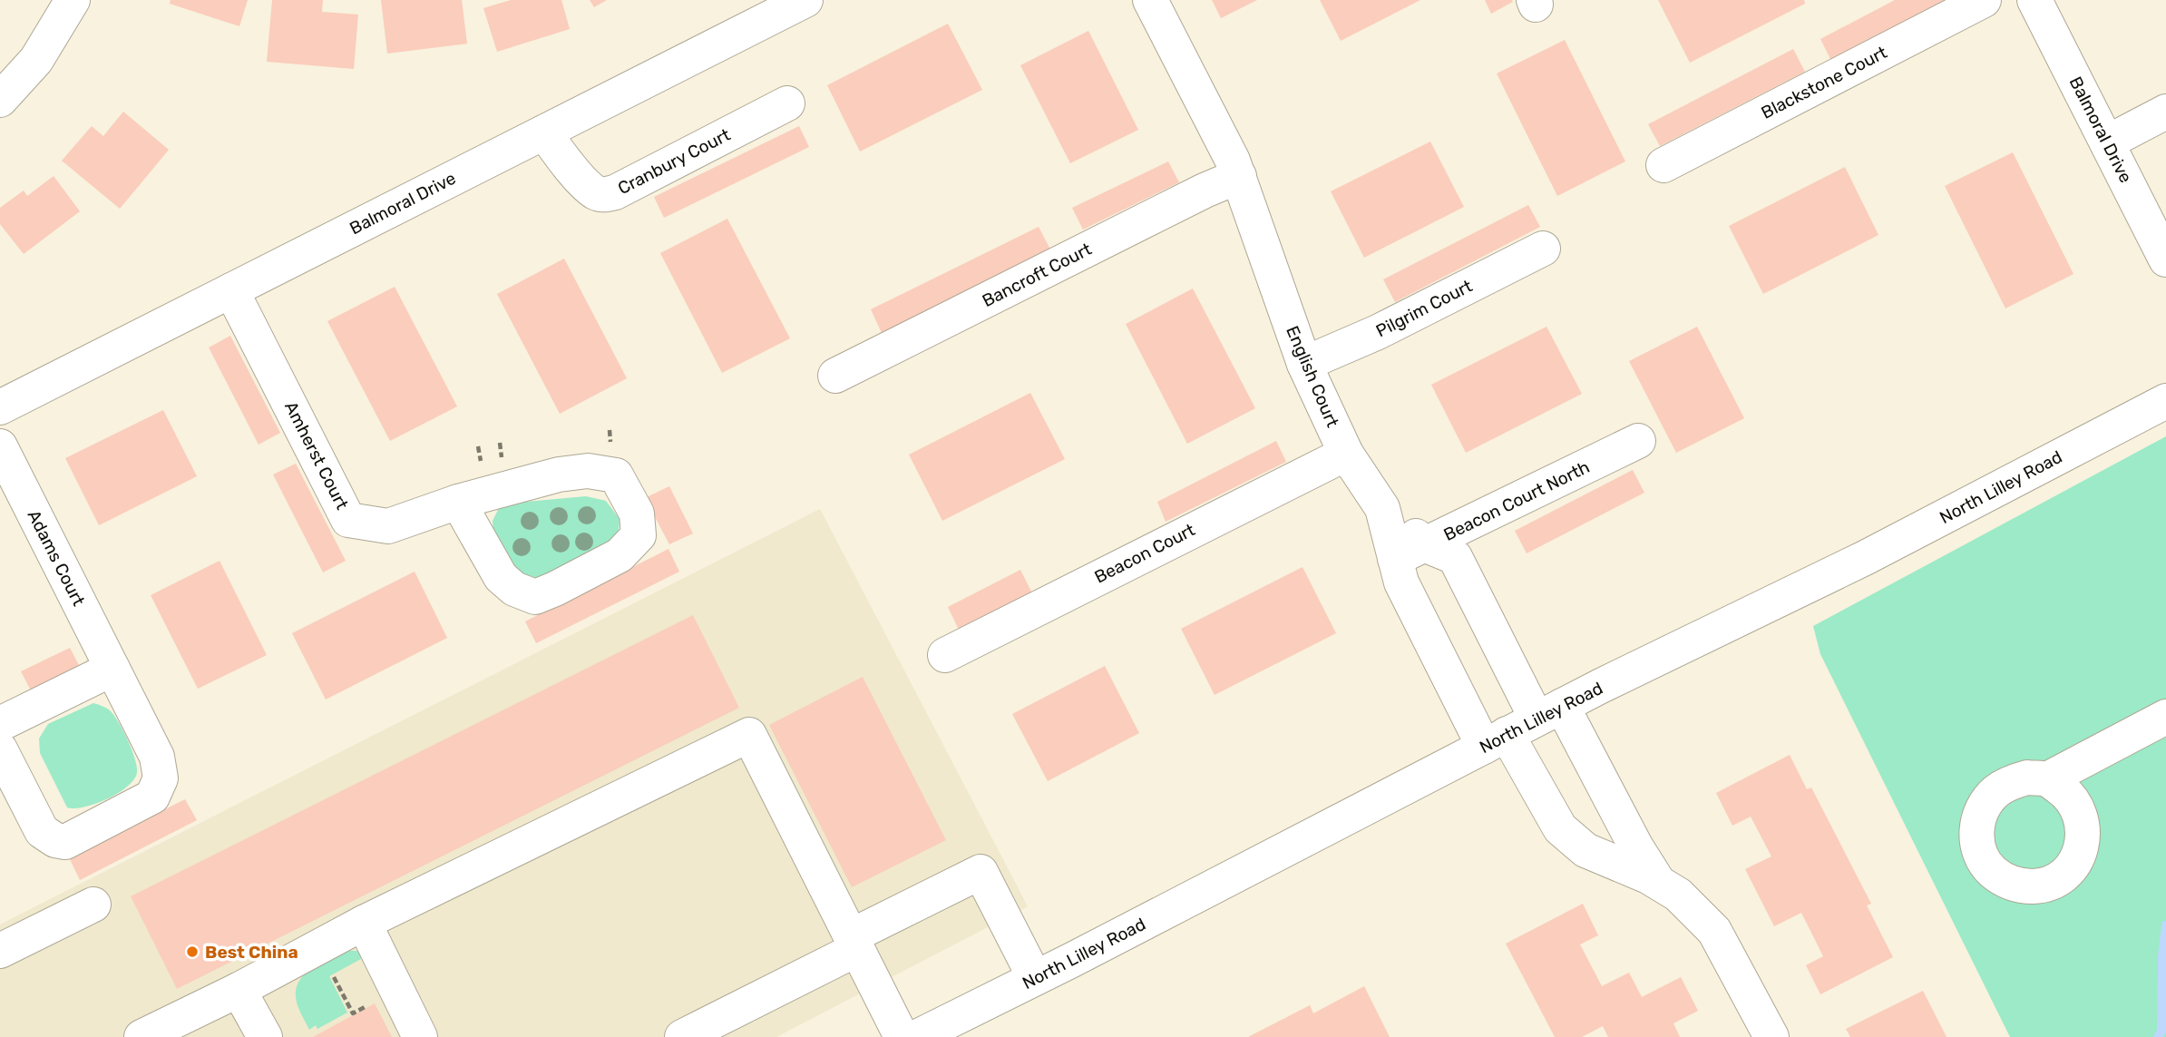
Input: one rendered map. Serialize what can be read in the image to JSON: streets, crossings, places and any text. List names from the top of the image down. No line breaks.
{"streets":{"street":["Blackstone Court","Balmoral Drive","Cranbury Court","Bancroft Court","Pilgrim Court","English Court","Amherst Court","North Lilley Road","Beacon Court North","Beacon Court","Adams Court"]},"crossings":[["Balmoral Drive","Cranbury Court"],["Balmoral Drive","Amherst Court"],["Bancroft Court","English Court"],["Pilgrim Court","English Court"],["English Court","North Lilley Road"],["English Court","Beacon Court North"],["English Court","Beacon Court"]],"places":["Best China"]}
